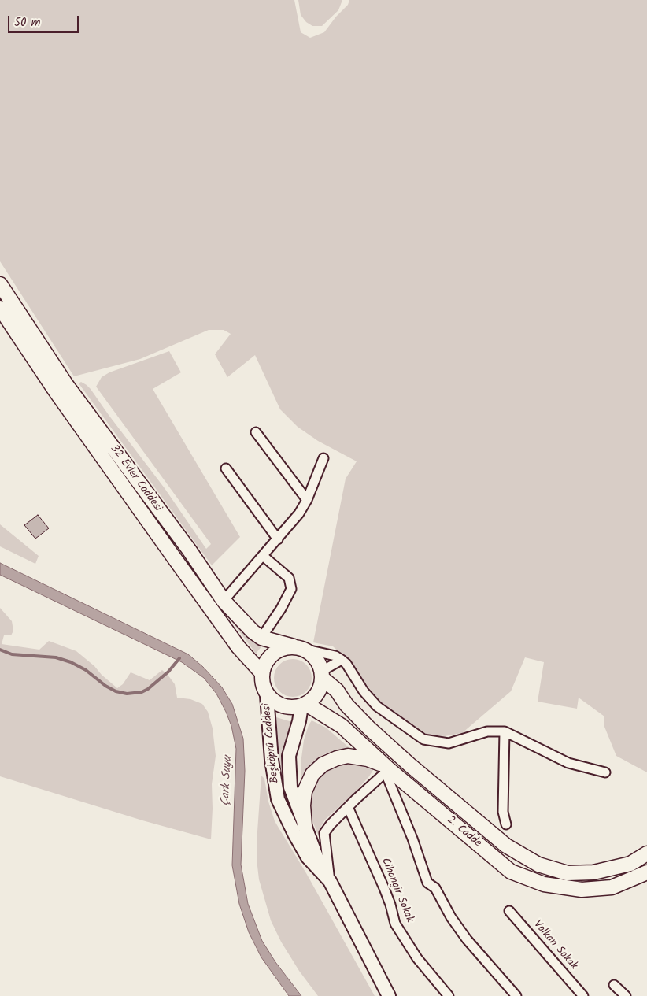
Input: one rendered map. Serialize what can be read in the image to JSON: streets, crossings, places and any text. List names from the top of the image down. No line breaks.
{"streets":{"main road":["32 Evler Caddesi","Beşköprü Caddesi","2. Cadde"],"street":["Cihangir Sokak","Volkan Sokak"]},"crossings":[["32 Evler Caddesi","Beşköprü Caddesi"],["32 Evler Caddesi","2. Cadde"],["Beşköprü Caddesi","2. Cadde"]],"water":["Çark Suyu"],"scale_bar":"50 m"}
